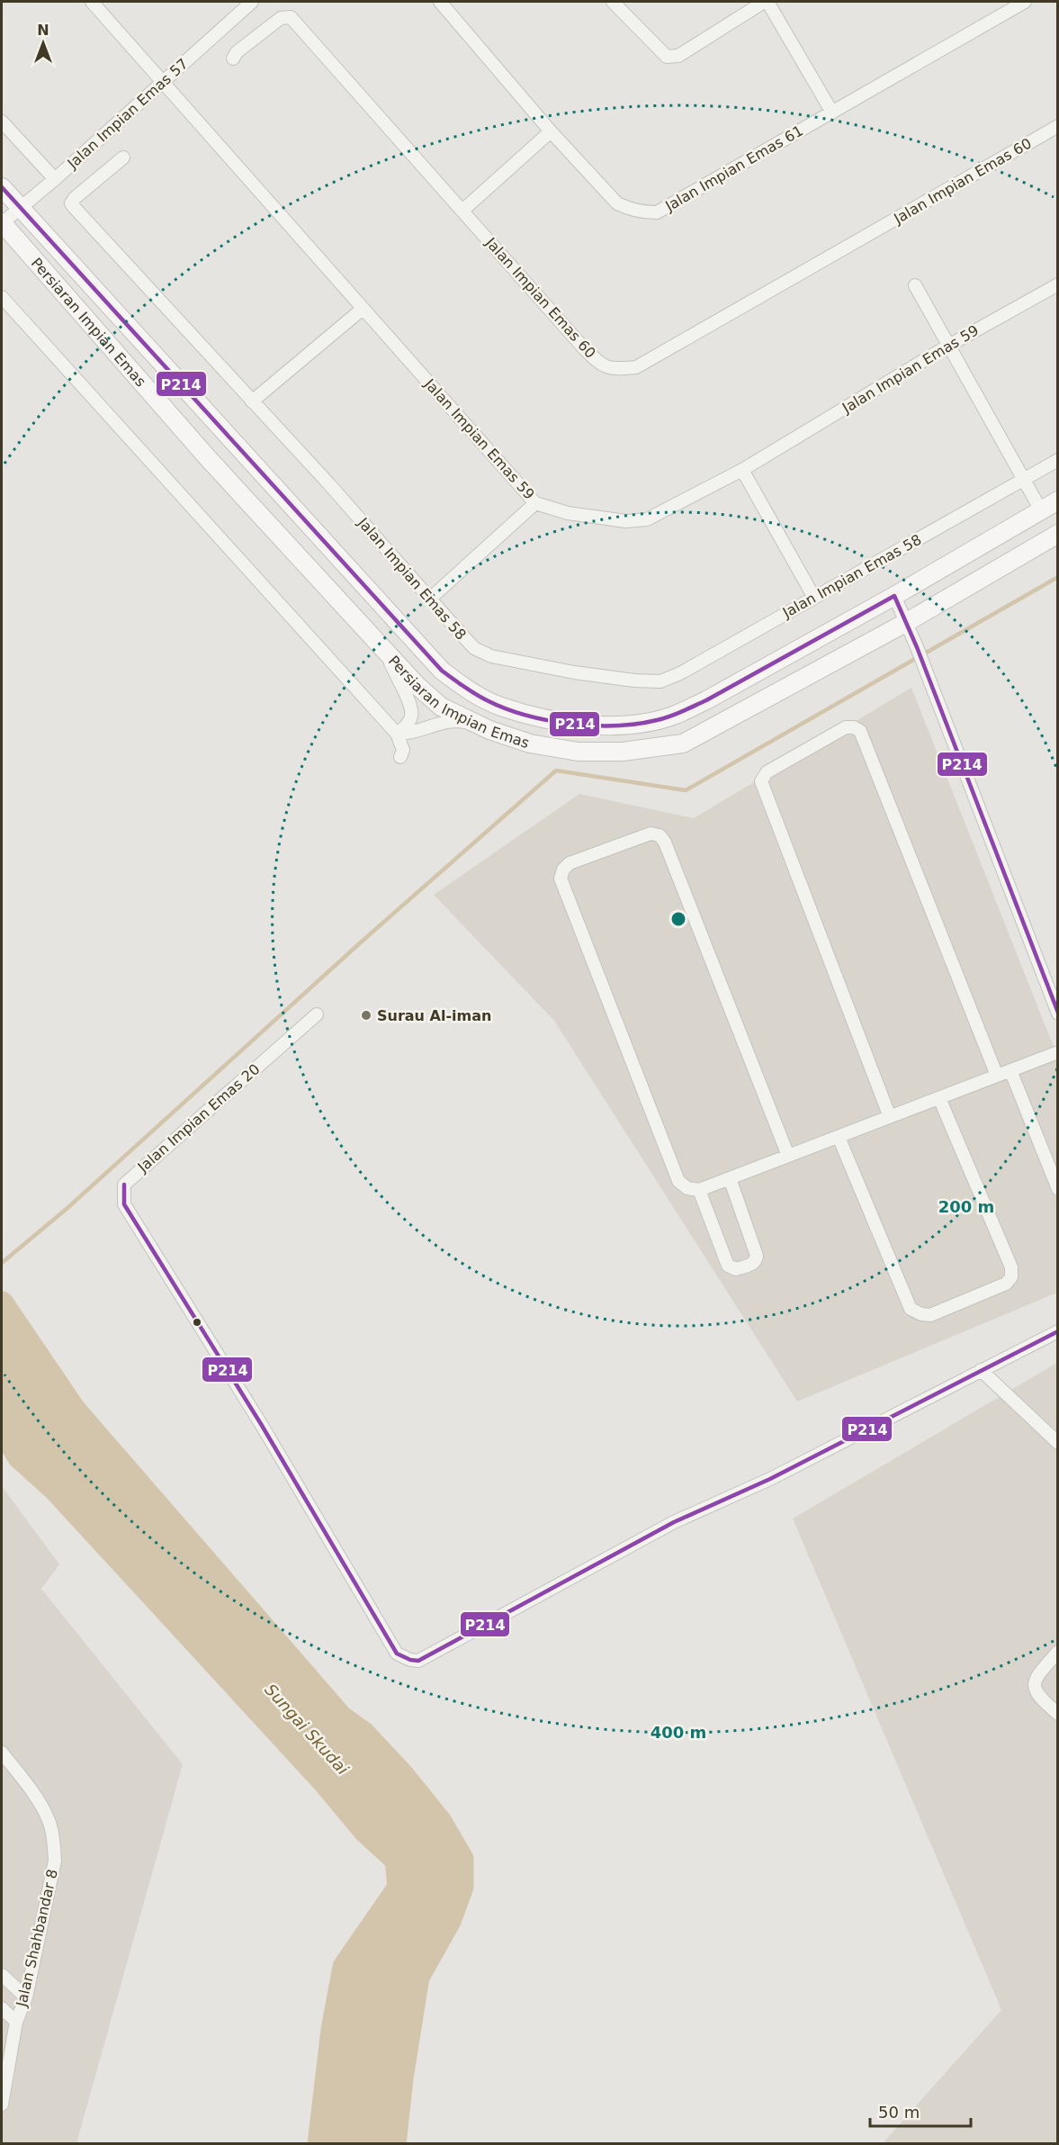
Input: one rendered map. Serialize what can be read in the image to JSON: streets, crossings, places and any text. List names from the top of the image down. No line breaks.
{"streets":{"main road":["Persiaran Impian Emas"],"street":["Jalan Impian Emas 57","Jalan Impian Emas 61","Jalan Impian Emas 60","Jalan Impian Emas 59","Jalan Impian Emas 58","Jalan Impian Emas 20","Jalan Shahbandar 8"]},"crossings":[["Jalan Impian Emas 57","Persiaran Impian Emas"],["Jalan Impian Emas 57","Jalan Impian Emas 59"]],"water":["Sungai Skudai"],"places":["Surau Al-iman"],"lines":["transit line P214"],"scale_bar":"50 m","north":"top","rings":["200 m","400 m"]}
